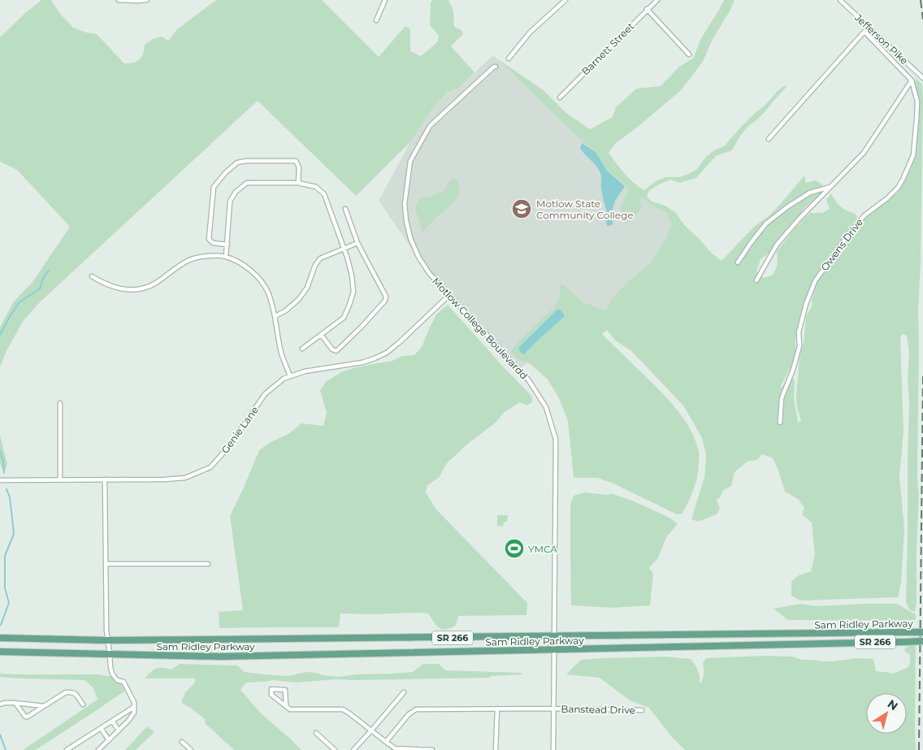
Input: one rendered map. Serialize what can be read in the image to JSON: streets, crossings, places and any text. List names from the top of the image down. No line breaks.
{"streets":{"main road":["Sam Ridley Parkway","SR 266"],"street":["Jefferson Pike","Barnett Street","Owens Drive","Motlow College Boulevardd","Genie Lane","Banstead Drive"]},"crossings":[["Motlow College Boulevardd","Genie Lane"],["Motlow College Boulevardd","Sam Ridley Parkway"],["Motlow College Boulevardd","Banstead Drive"]],"places":{"school or university":["Motlow State Community College"],"sports":["YMCA"]},"north":"top right"}
